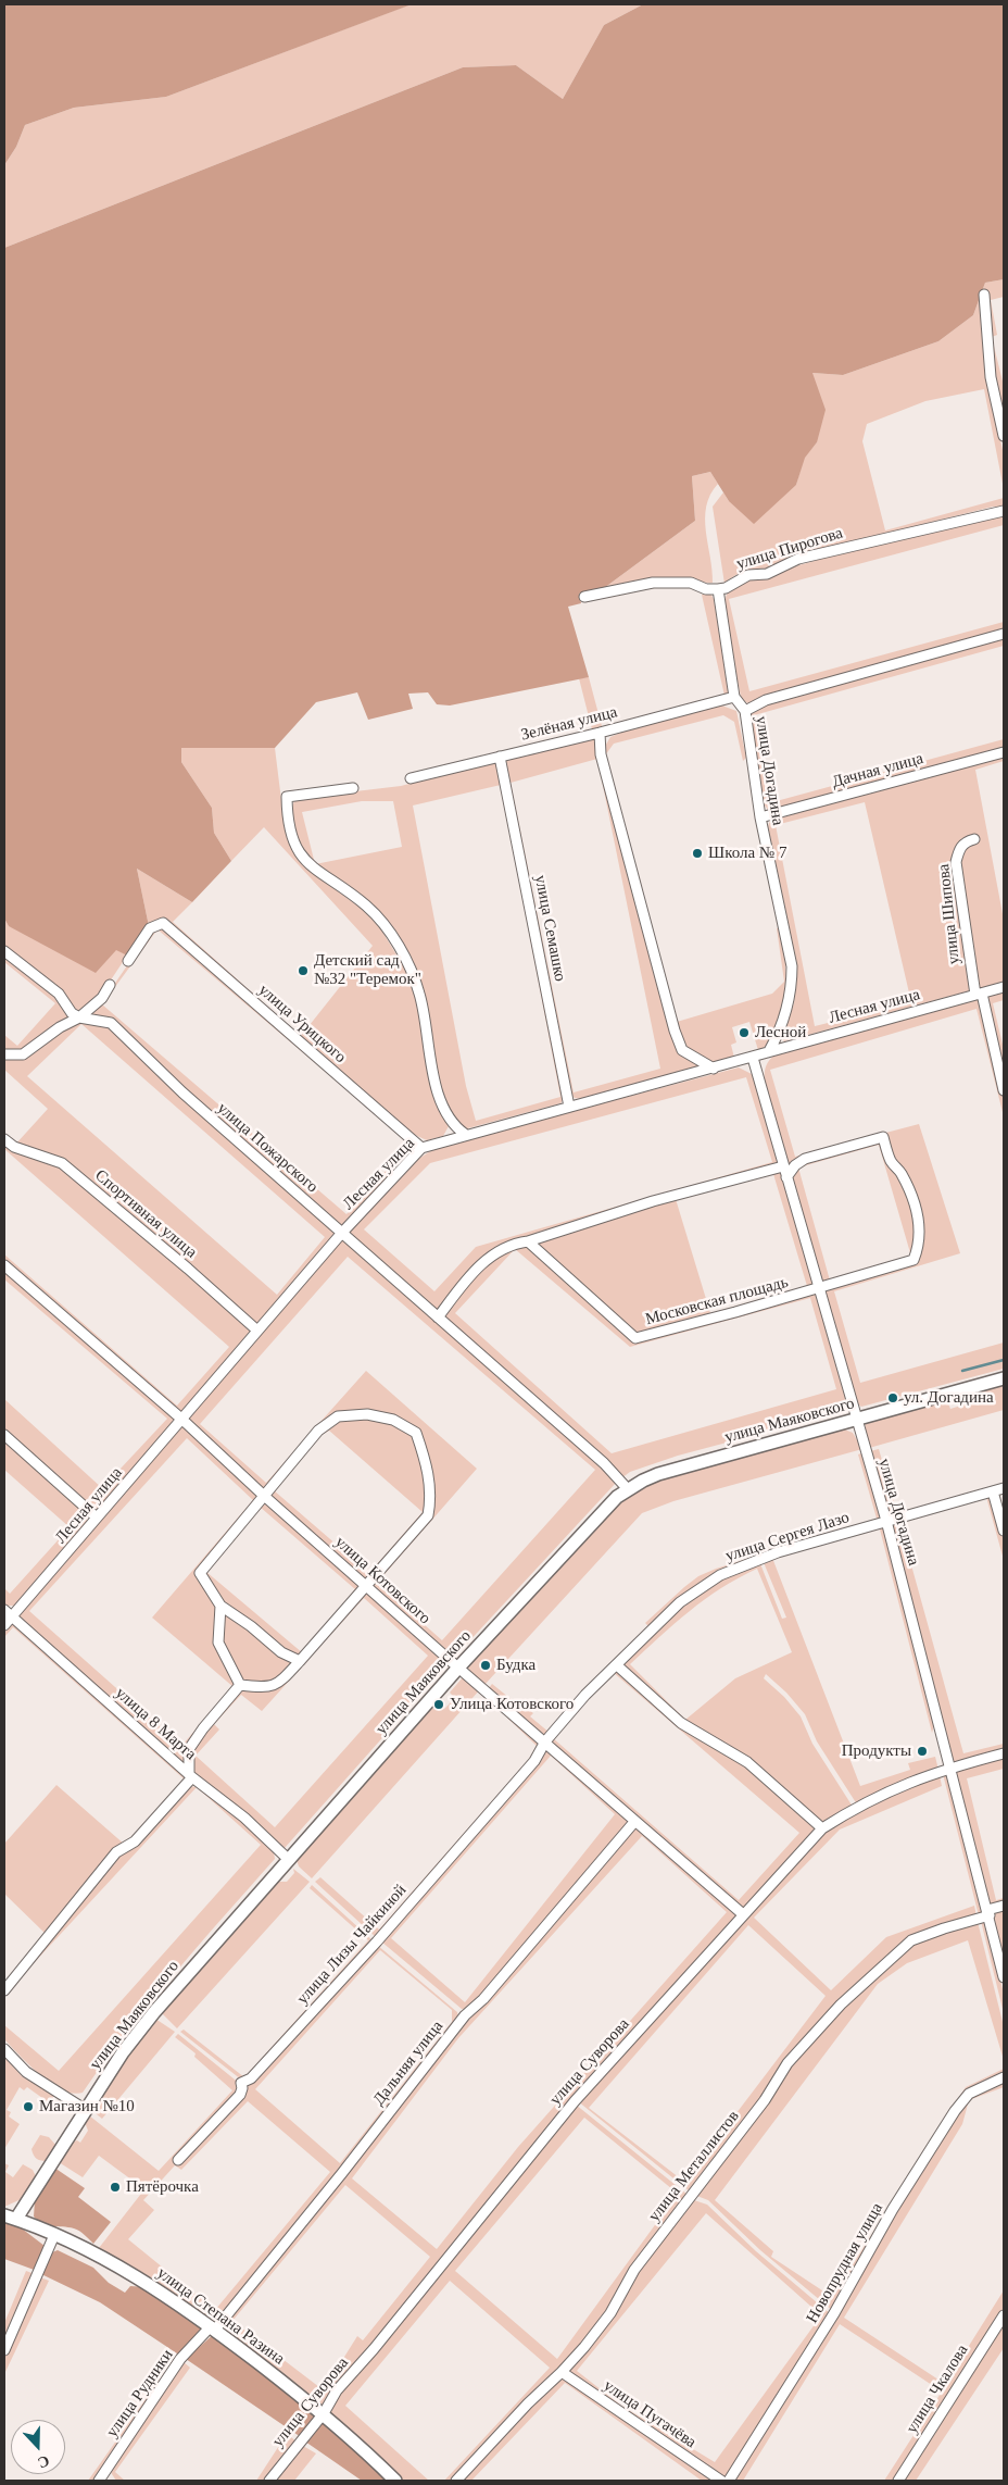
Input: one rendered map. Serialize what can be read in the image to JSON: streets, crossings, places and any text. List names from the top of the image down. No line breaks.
{"streets":{"main road":["улица Маяковского","улица Степана Разина"],"street":["улица Пирогова","Зелёная улица","улица Догадина","Дачная улица","улица Шипова","улица Семашко","Лесная улица","улица Урицкого","улица Пожарского","Спортивная улица","Московская площадь","улица Сергея Лазо","улица Котовского","улица 8 Марта","улица Лизы Чайкиной","улица Суворова","Дальняя улица","улица Металлистов","Новопрудная улица","улица Чкалова","улица Рудники","улица Пугачёва"]},"crossings":[["улица Пирогова","улица Догадина"],["Зелёная улица","улица Догадина"],["Зелёная улица","улица Семашко"],["улица Догадина","Дачная улица"],["улица Догадина","Лесная улица"],["улица Догадина","Московская площадь"],["улица Догадина","улица Маяковского"],["улица Догадина","улица Сергея Лазо"],["улица Догадина","улица Суворова"],["улица Догадина","улица Металлистов"],["улица Шипова","Лесная улица"],["улица Семашко","Лесная улица"],["Лесная улица","улица Урицкого"],["Лесная улица","улица Пожарского"],["Лесная улица","Спортивная улица"],["Лесная улица","улица Котовского"],["Лесная улица","улица 8 Марта"],["улица Пожарского","улица Маяковского"],["улица Маяковского","улица Котовского"],["улица Маяковского","улица 8 Марта"],["улица Маяковского","улица Степана Разина"],["улица Сергея Лазо","улица Котовского"],["улица Сергея Лазо","улица Лизы Чайкиной"],["улица Котовского","улица Лизы Чайкиной"],["улица Котовского","улица Суворова"],["улица Котовского","Дальняя улица"],["улица Суворова","улица Степана Разина"],["Дальняя улица","улица Степана Разина"],["Дальняя улица","улица Рудники"],["улица Металлистов","улица Пугачёва"],["улица Степана Разина","улица Рудники"]],"places":["Школа № 7","Детский сад №32 \"Теремок\"","Лесной","ул. Догадина","Будка","Улица Котовского","Продукты","Магазин №10","Пятёрочка"],"north":"bottom"}
